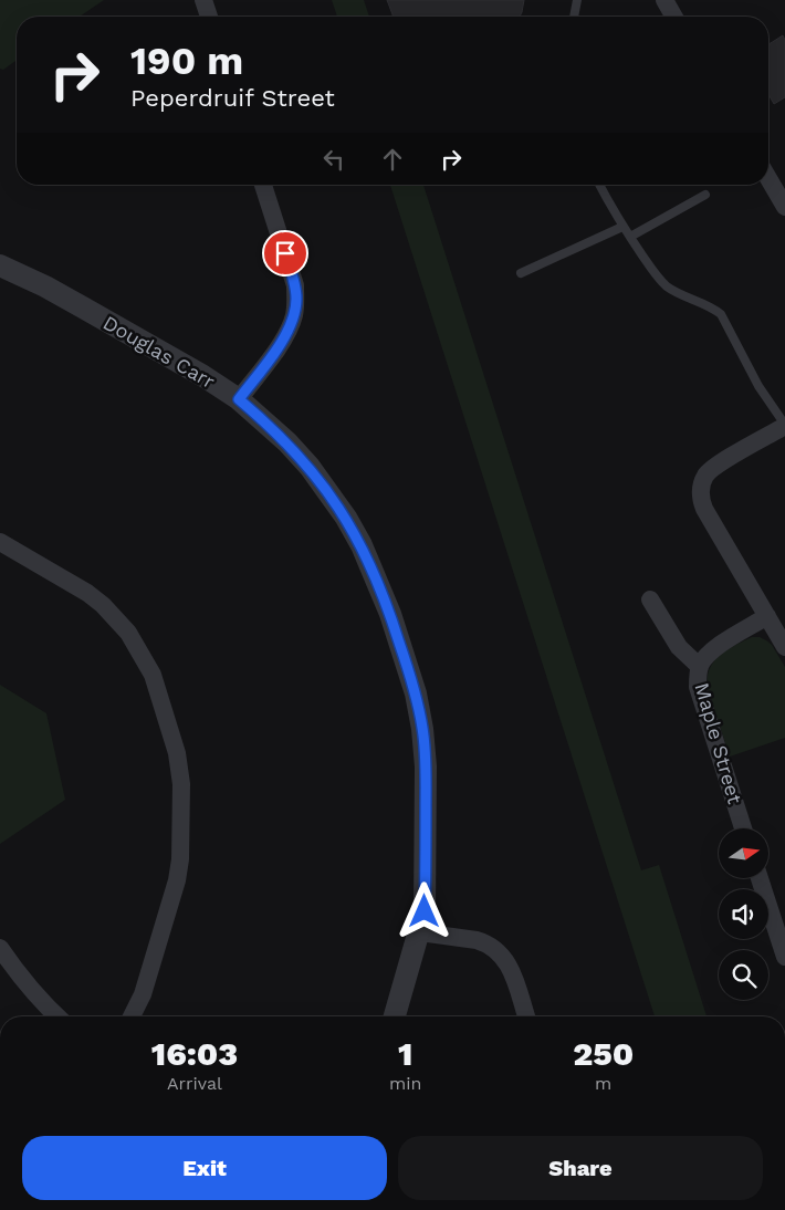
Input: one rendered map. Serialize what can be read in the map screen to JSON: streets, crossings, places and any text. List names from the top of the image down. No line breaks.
{"streets":{"street":["Douglas Carr","Maple Street"]},"north":"right","page":{"turn":["190 m","Peperdruif Street"],"eta":["16:03","Arrival","1","min","250","m"],"buttons":["Exit","Share"]}}
